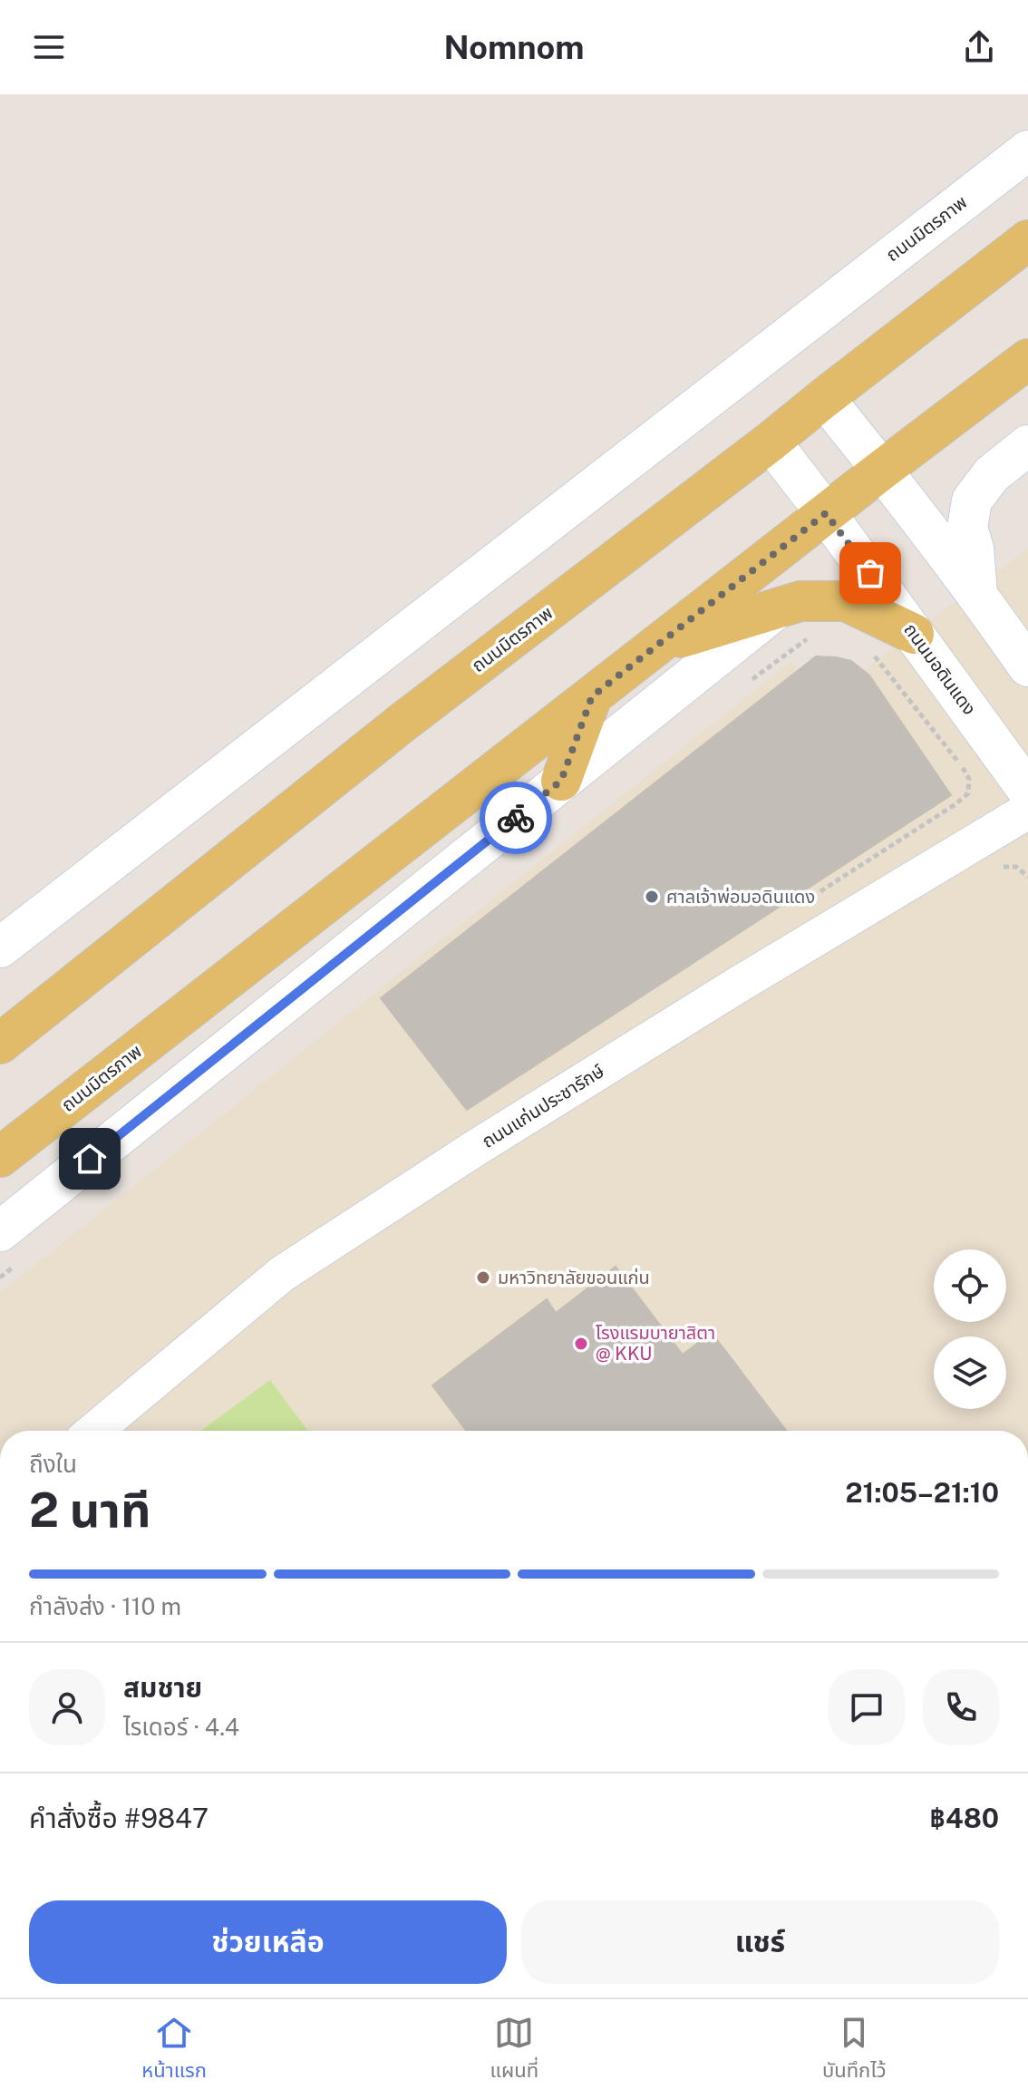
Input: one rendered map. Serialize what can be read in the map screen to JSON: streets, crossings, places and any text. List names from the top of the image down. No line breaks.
{"streets":{"main road":["ถนนมิตรภาพ","ถนนมอดินแดง"],"street":["ถนนแก่นประชารักษ์"]},"crossings":[["ถนนมิตรภาพ","ถนนมอดินแดง"]],"places":["ศาลเจ้าพ่อมอดินแดง","มหาวิทยาลัยขอนแก่น","โรงแรมบายาสิตา @ KKU"],"page":{"header":"Nomnom","heading":["2 นาที","ถึงใน","21:05–21:10"],"panel":["สมชาย","ไรเดอร์ · 4.4","คำสั่งซื้อ #9847","฿480"],"bar":"กำลังส่ง · 110 m","buttons":["ช่วยเหลือ","แชร์"],"tabs":["หน้าแรก","แผนที่","บันทึกไว้"]}}
